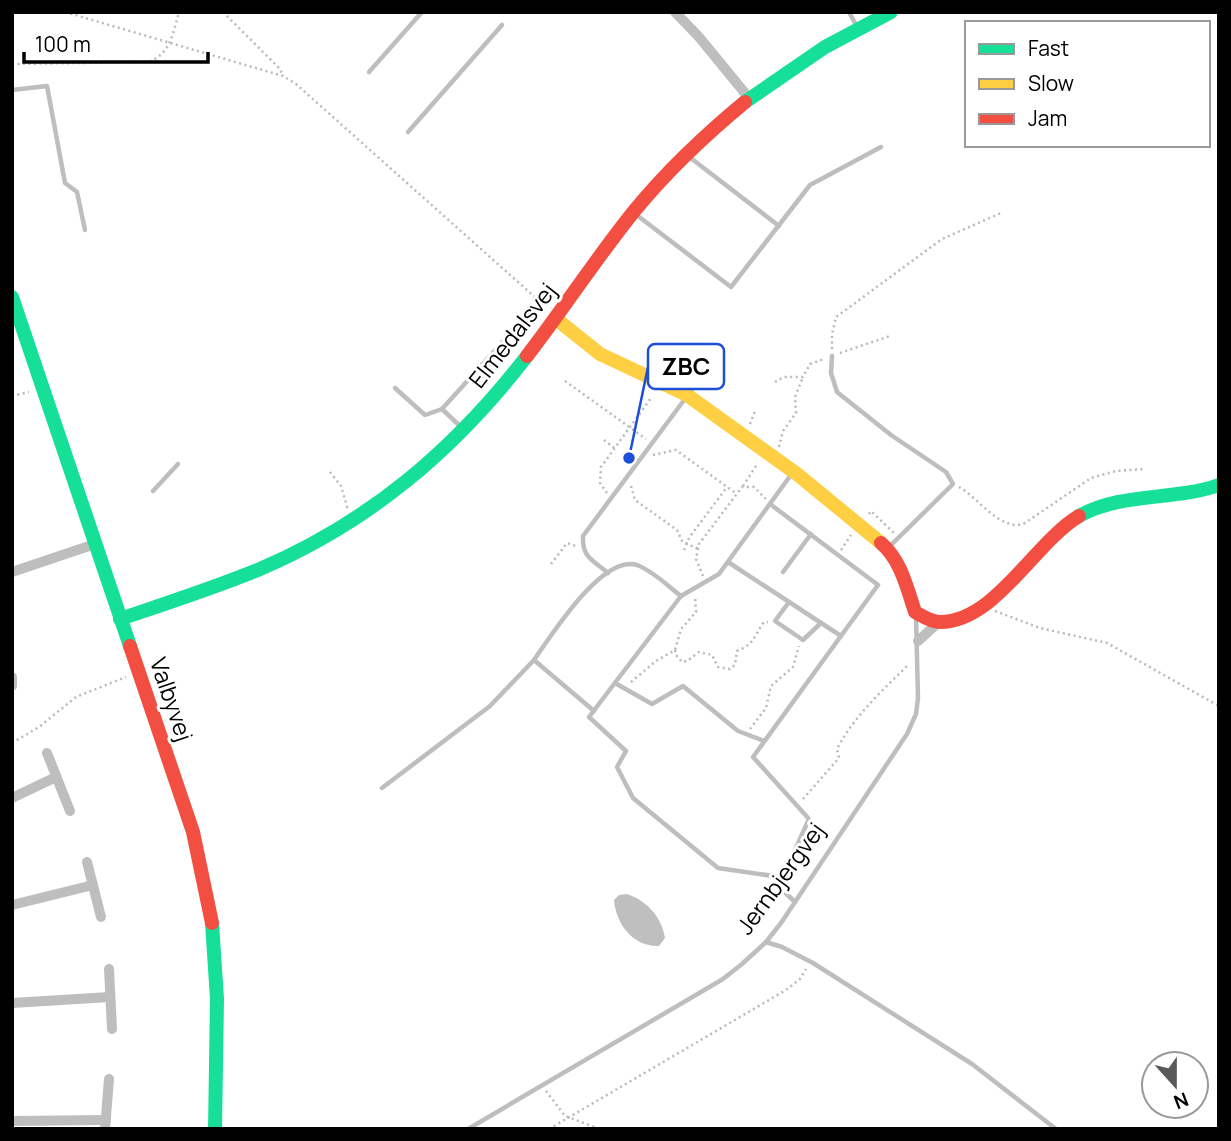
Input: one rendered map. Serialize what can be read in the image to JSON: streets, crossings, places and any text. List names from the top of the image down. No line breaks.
{"streets":{"street":["Elmedalsvej","Valbyvej"],"lane":["Jernbjergvej"]},"crossings":[["Elmedalsvej","Valbyvej"]],"places":["ZBC"],"legend":["Fast","Slow","Jam"],"scale_bar":"100 m","north":"bottom"}
